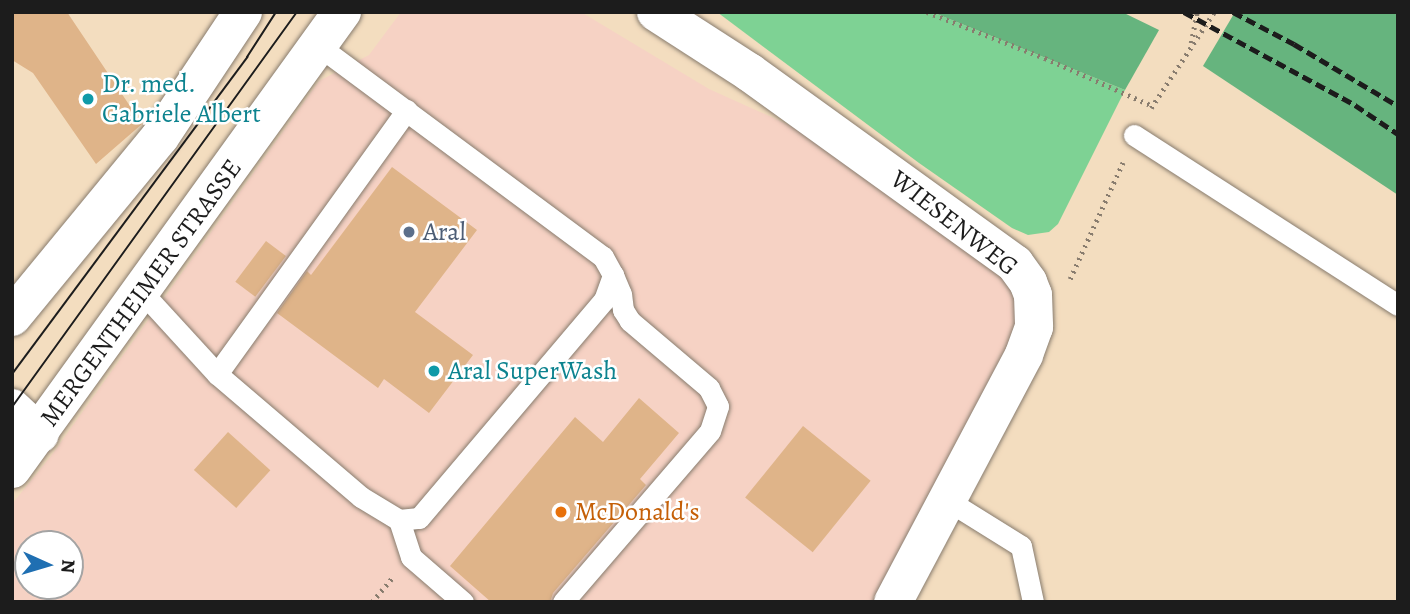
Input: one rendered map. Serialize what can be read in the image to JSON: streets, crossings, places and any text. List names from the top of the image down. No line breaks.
{"streets":{"main road":["WIESENWEG","MERGENTHEIMER STRASSE"]},"places":["Dr. med. Gabriele Albert","Aral","Aral SuperWash","McDonald's"],"north":"right"}
